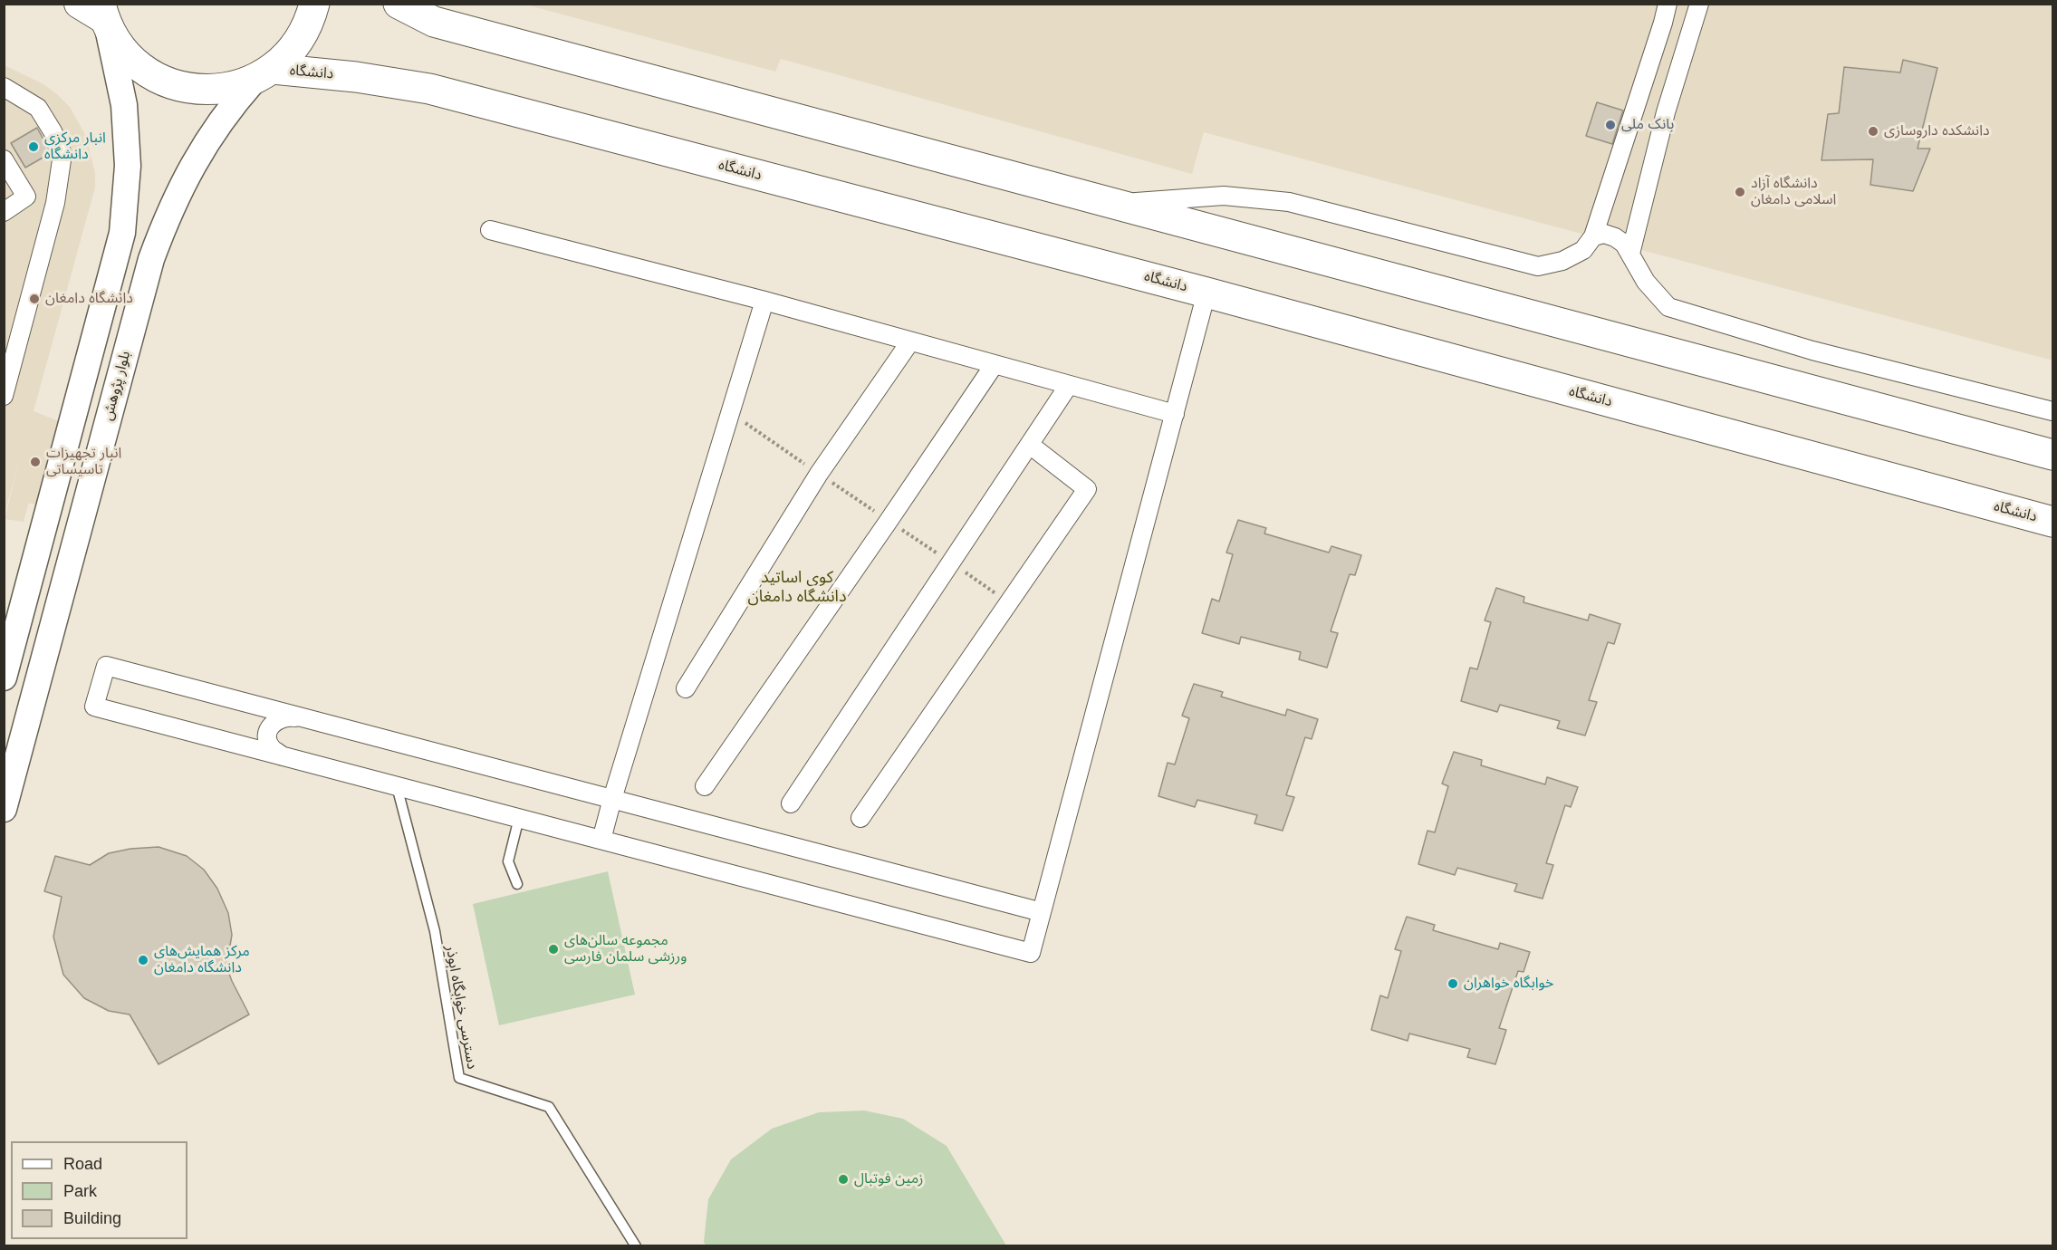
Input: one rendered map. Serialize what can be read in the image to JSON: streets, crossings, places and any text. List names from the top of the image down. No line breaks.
{"streets":{"highway":["دانشگاه"],"street":["بلوار پژوهش"],"lane":["دسترسی خوابگاه ابوذر"]},"crossings":[["دانشگاه","بلوار پژوهش"]],"districts":["کوی اساتید دانشگاه دامغان"],"places":["بانک ملی","دانشکده داروسازی","انبار مرکزی دانشگاه","دانشگاه آزاد اسلامی دامغان","دانشگاه دامغان","انبار تجهیزات تاسیساتی","مجموعه سالن‌های ورزشی سلمان فارسی","مرکز همایش‌های دانشگاه دامغان","خوابگاه خواهران","زمین فوتبال"],"legend":["Road","Park","Building"]}
